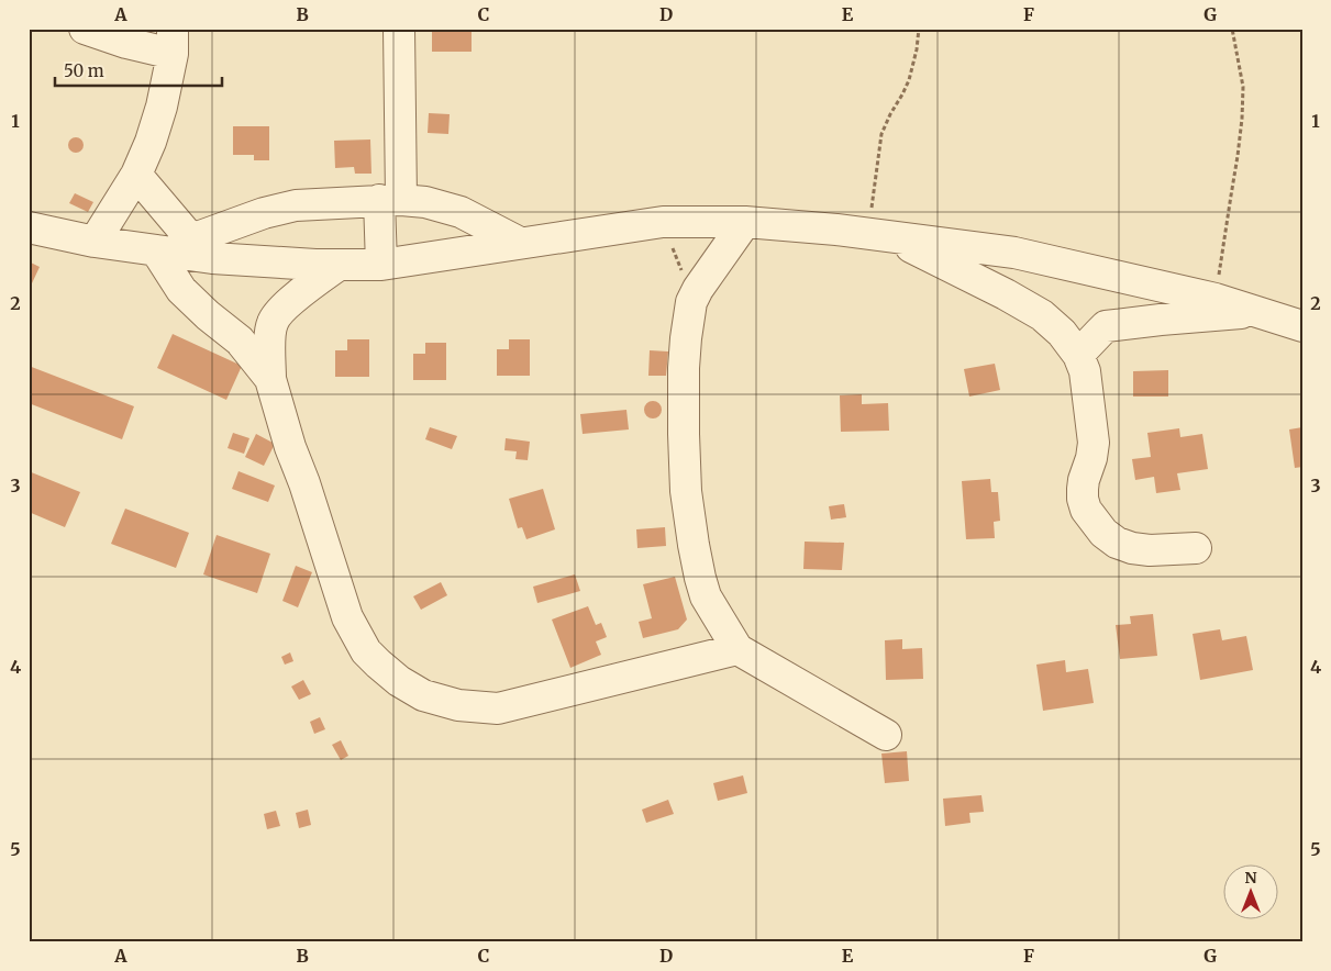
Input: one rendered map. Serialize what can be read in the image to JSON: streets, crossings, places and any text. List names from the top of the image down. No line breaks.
{"scale_bar":"50 m","north":"top","grid":{"columns":["A","B","C","D","E","F","G"],"rows":["1","2","3","4","5"]}}
